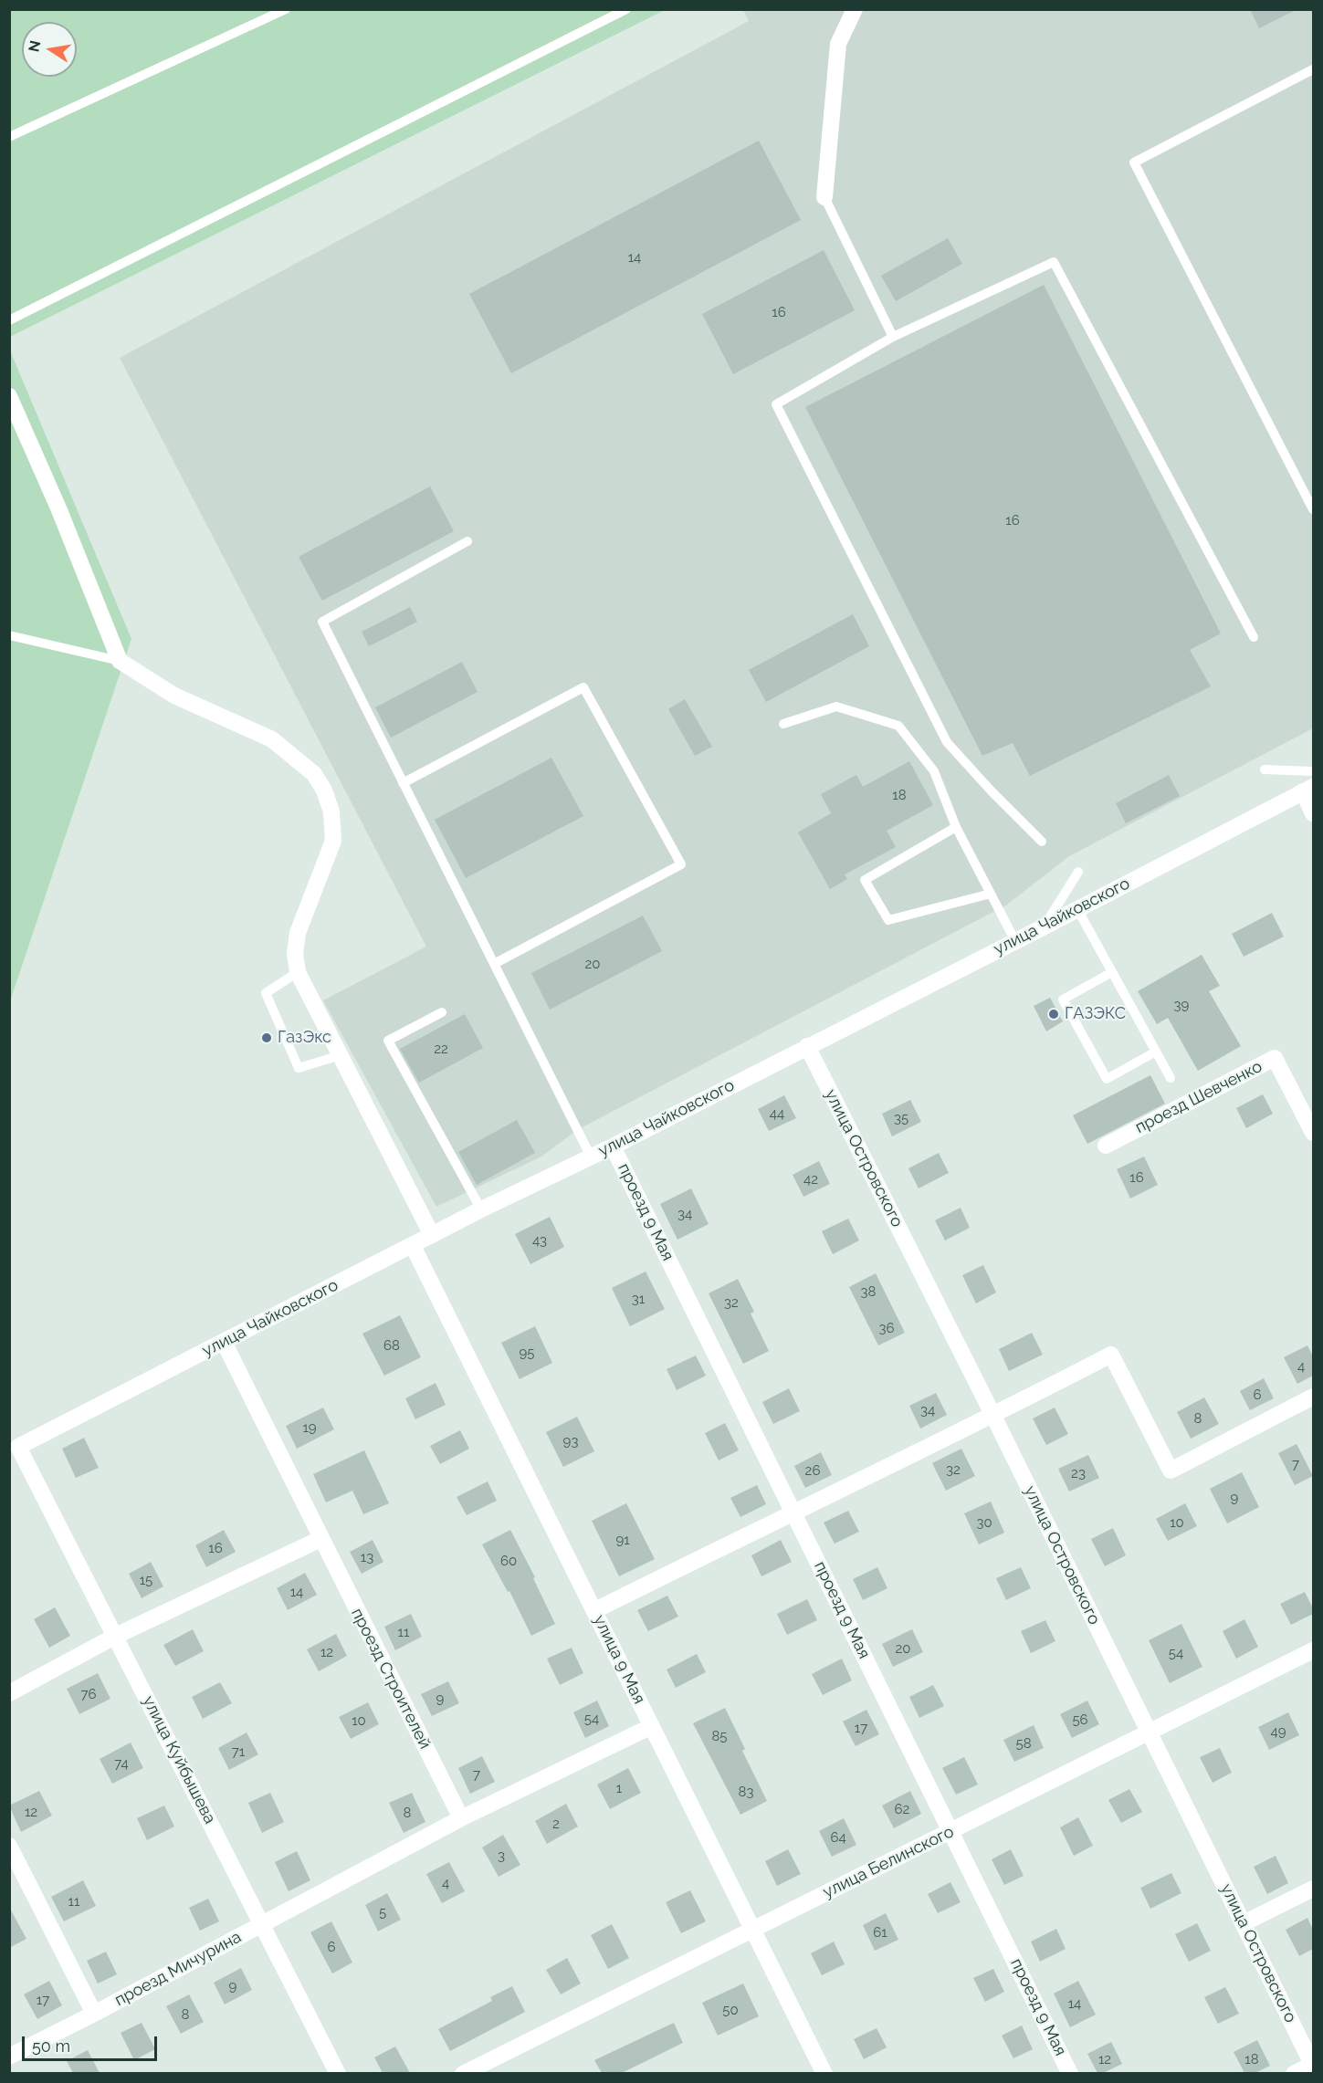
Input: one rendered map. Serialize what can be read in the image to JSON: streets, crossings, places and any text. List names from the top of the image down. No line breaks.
{"streets":{"street":["улица Чайковского","проезд Шевченко","улица Островского","проезд 9 Мая","улица 9 Мая","проезд Строителей","улица Куйбышева","улица Белинского","проезд Мичурина"]},"crossings":[["улица Чайковского","улица Островского"],["улица Чайковского","проезд 9 Мая"],["улица Чайковского","улица 9 Мая"],["улица Чайковского","проезд Строителей"],["улица Чайковского","улица Куйбышева"],["улица Островского","улица Белинского"],["проезд 9 Мая","улица Белинского"],["улица 9 Мая","улица Белинского"],["улица Куйбышева","проезд Мичурина"]],"places":["ГАЗЭКС","ГазЭкс"],"house_numbers":["14","16","16","18","20","39","22","44","35","16","42","34","43","38","31","32","36","68","95","4","6","34","8","19","93","7","32","26","23","9","30","10","91","16","13","60","15","14","11","20","12","54","76","9","54","56","10","17","49","85","58","71","74","7","1","83","62","12","8","2","64","3","4","11","5","61","6","9","17","14","50","8","12","18"],"scale_bar":"50 m","north":"left"}
